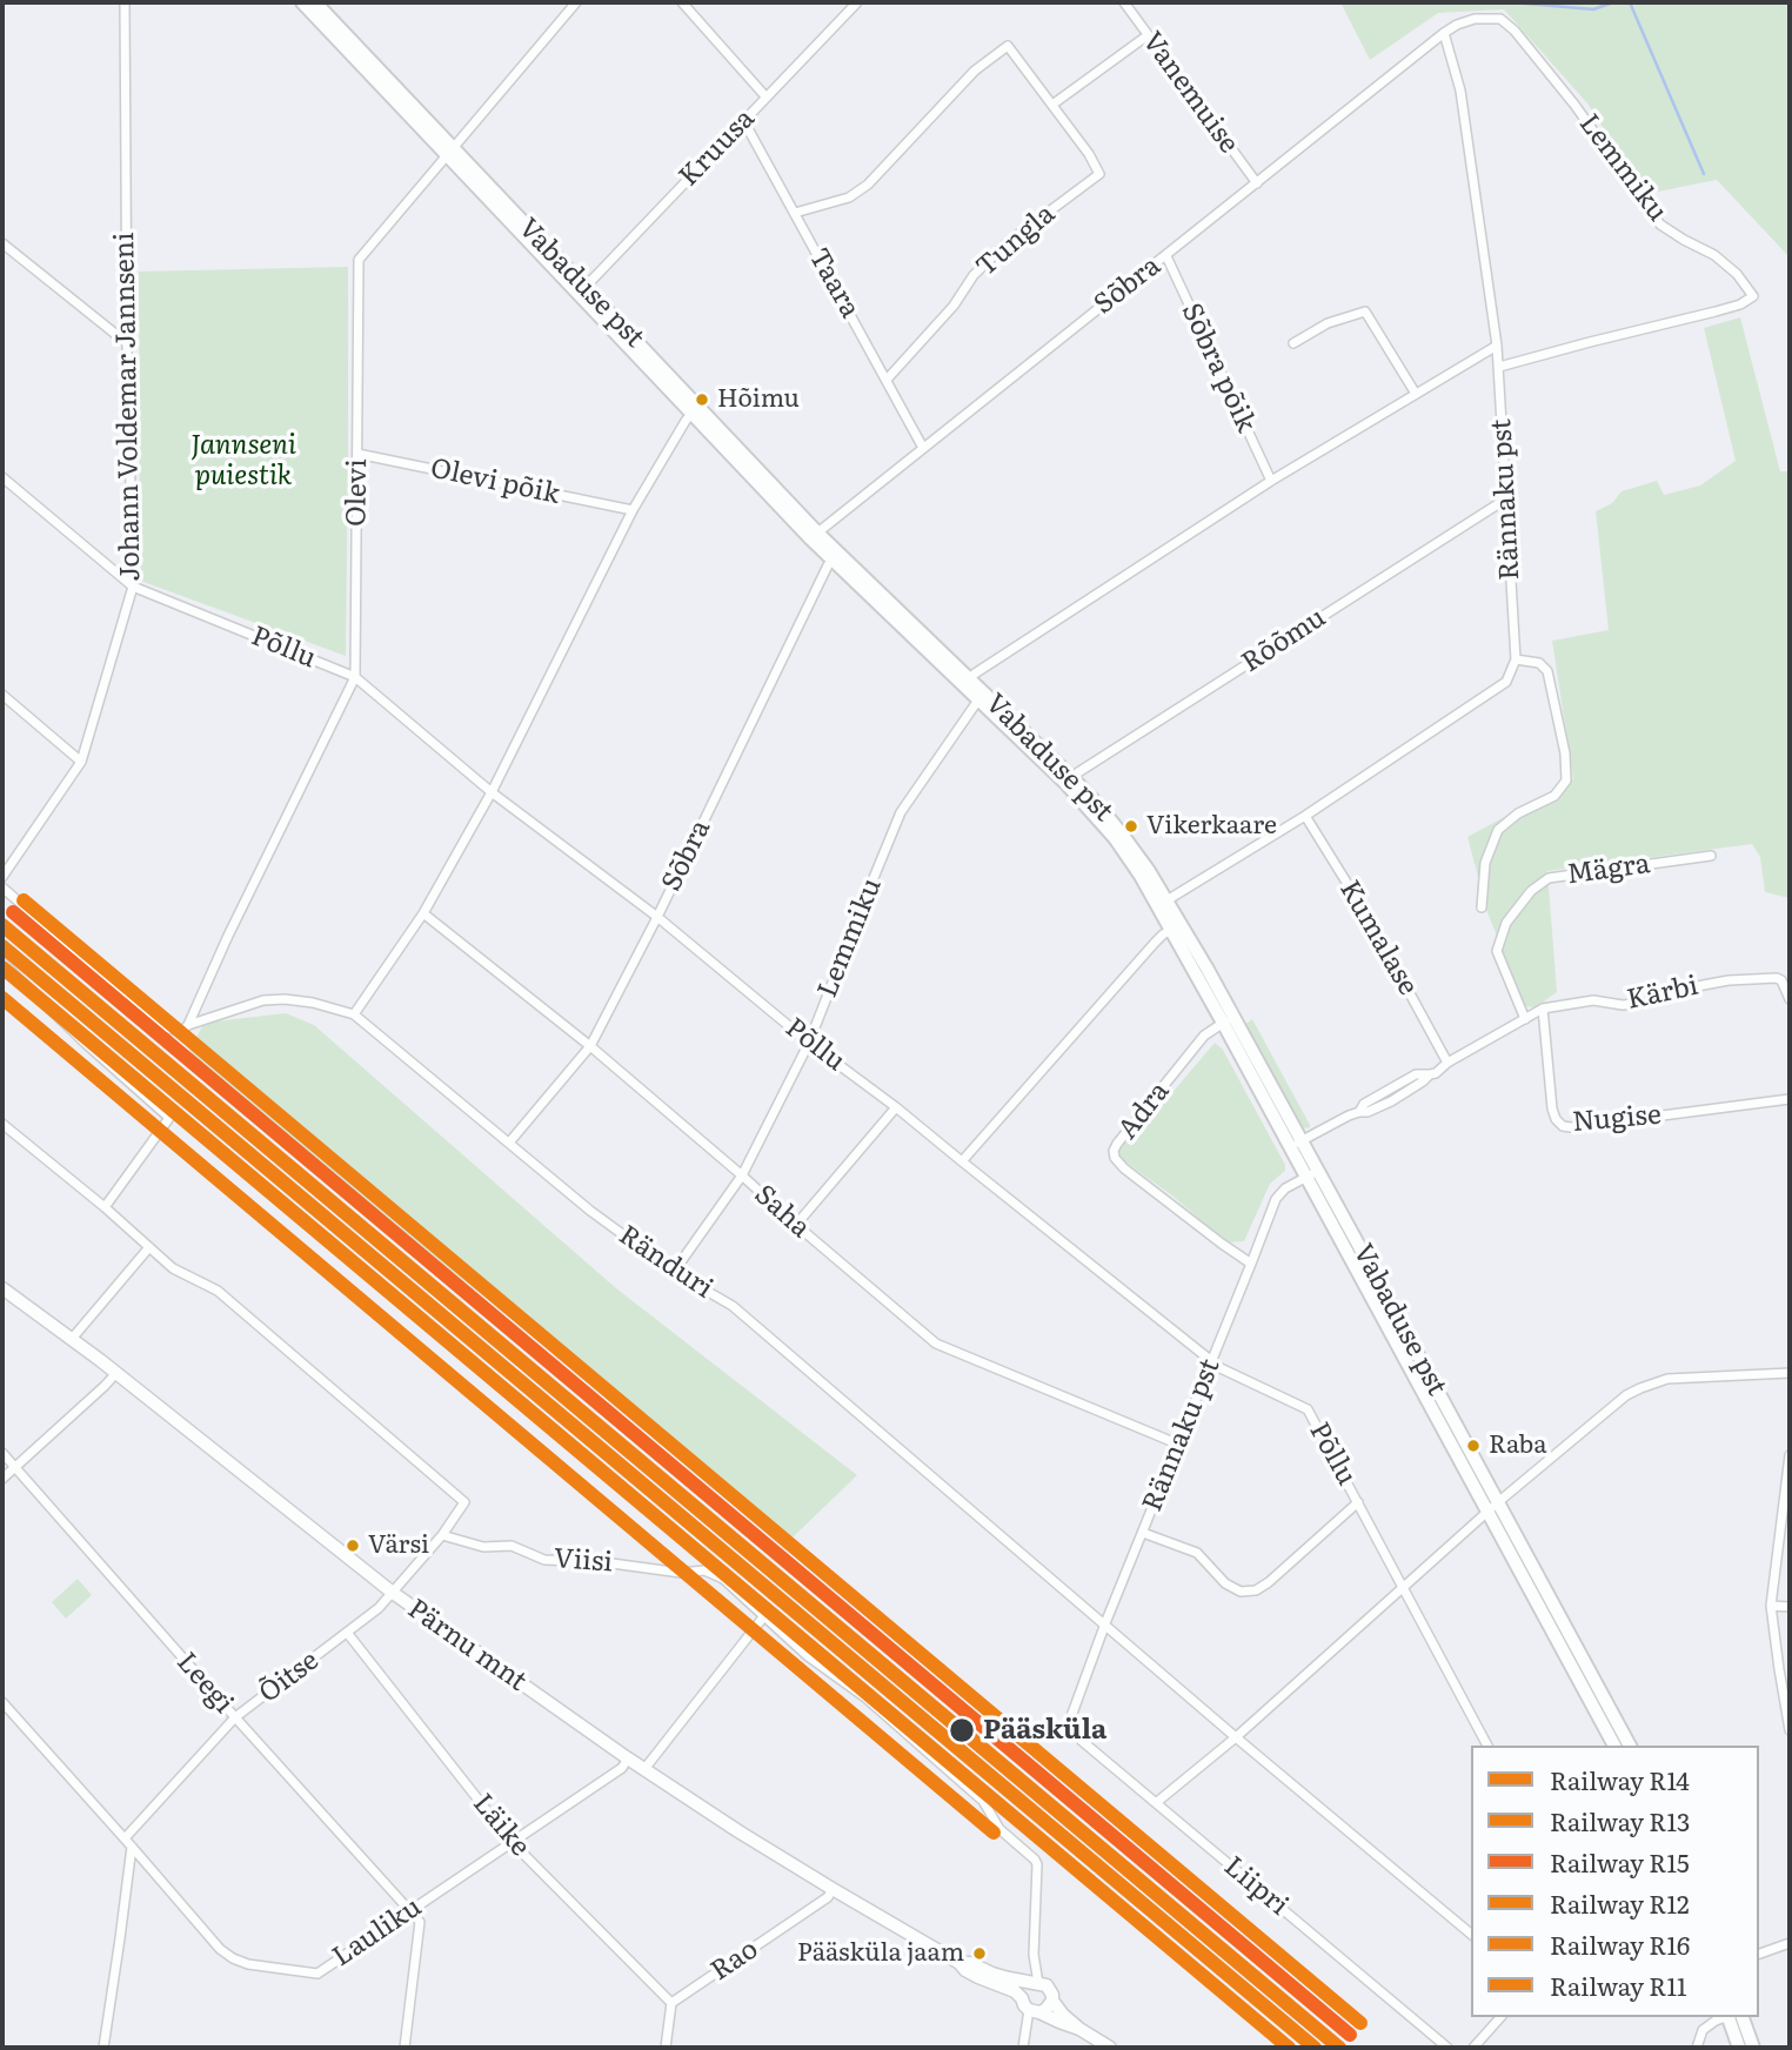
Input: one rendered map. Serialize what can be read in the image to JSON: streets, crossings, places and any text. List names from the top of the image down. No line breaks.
{"streets":{"highway":["Vabaduse pst"],"main road":["Pärnu mnt"],"street":["Vanemuise","Kruusa","Lemmiku","Tungla","Taara","Sõbra","Sõbra põik","Johann Voldemar Jannseni","Olevi põik","Olevi","Rännaku pst","Rõõmu","Põllu","Mägra","Kumalase","Kärbi","Adra","Nugise","Saha","Ränduri","Viisi","Õitse","Leegi","Läike","Liipri","Lauliku","Rao"]},"crossings":[["Vanemuise","Sõbra"],["Kruusa","Vabaduse pst"],["Kruusa","Taara"],["Lemmiku","Vabaduse pst"],["Lemmiku","Sõbra"],["Lemmiku","Rännaku pst"],["Lemmiku","Põllu"],["Lemmiku","Saha"],["Lemmiku","Ränduri"],["Tungla","Taara"],["Vabaduse pst","Sõbra"],["Vabaduse pst","Olevi"],["Vabaduse pst","Rännaku pst"],["Vabaduse pst","Rõõmu"],["Vabaduse pst","Adra"],["Taara","Sõbra"],["Sõbra","Sõbra põik"],["Sõbra","Rännaku pst"],["Sõbra","Põllu"],["Sõbra","Saha"],["Sõbra","Ränduri"],["Johann Voldemar Jannseni","Põllu"],["Olevi põik","Olevi"],["Olevi","Põllu"],["Olevi","Ränduri"],["Rännaku pst","Rõõmu"],["Rännaku pst","Põllu"],["Rännaku pst","Adra"],["Rännaku pst","Saha"],["Rännaku pst","Ränduri"],["Rännaku pst","Liipri"],["Mägra","Kärbi"],["Kärbi","Nugise"],["Viisi","Pärnu mnt"],["Pärnu mnt","Õitse"],["Pärnu mnt","Lauliku"],["Pärnu mnt","Rao"],["Õitse","Leegi"],["Õitse","Läike"],["Õitse","Lauliku"],["Leegi","Lauliku"],["Läike","Lauliku"],["Läike","Rao"]],"parks":["Jannseni puiestik"],"places":["Hõimu","Vikerkaare","Raba","Värsi","Pääsküla","Pääsküla jaam"],"lines":["rail line R16","rail line R15","rail line R14","rail line R13","rail line R12","rail line R11"],"legend":["Railway R14","Railway R13","Railway R15","Railway R12","Railway R16","Railway R11"]}
